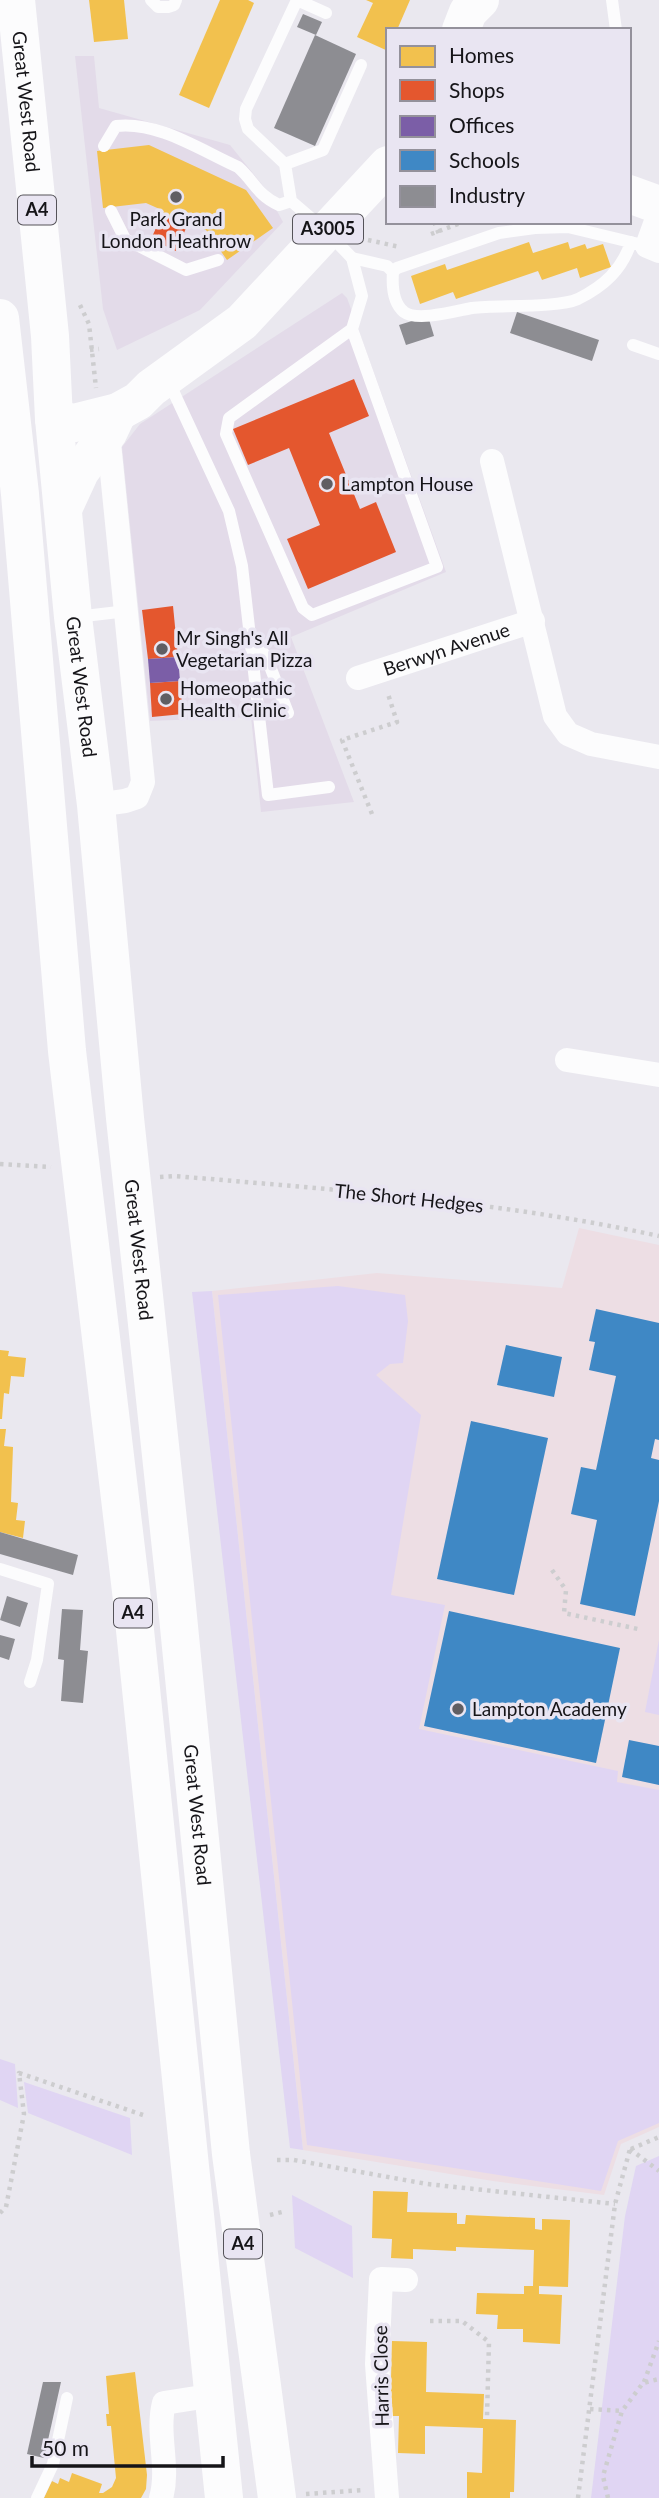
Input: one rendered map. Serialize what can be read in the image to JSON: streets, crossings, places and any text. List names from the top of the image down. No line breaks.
{"streets":{"main road":["Great West Road","A4","A3005"],"street":["Berwyn Avenue","Harris Close"],"path":["The Short Hedges"]},"crossings":[["Great West Road","A3005"],["A4","A3005"]],"places":["Park Grand London Heathrow","Lampton House","Mr Singh's All Vegetarian Pizza","Homeopathic Health Clinic","Lampton Academy"],"legend":["Homes","Shops","Offices","Schools","Industry"],"scale_bar":"50 m"}
